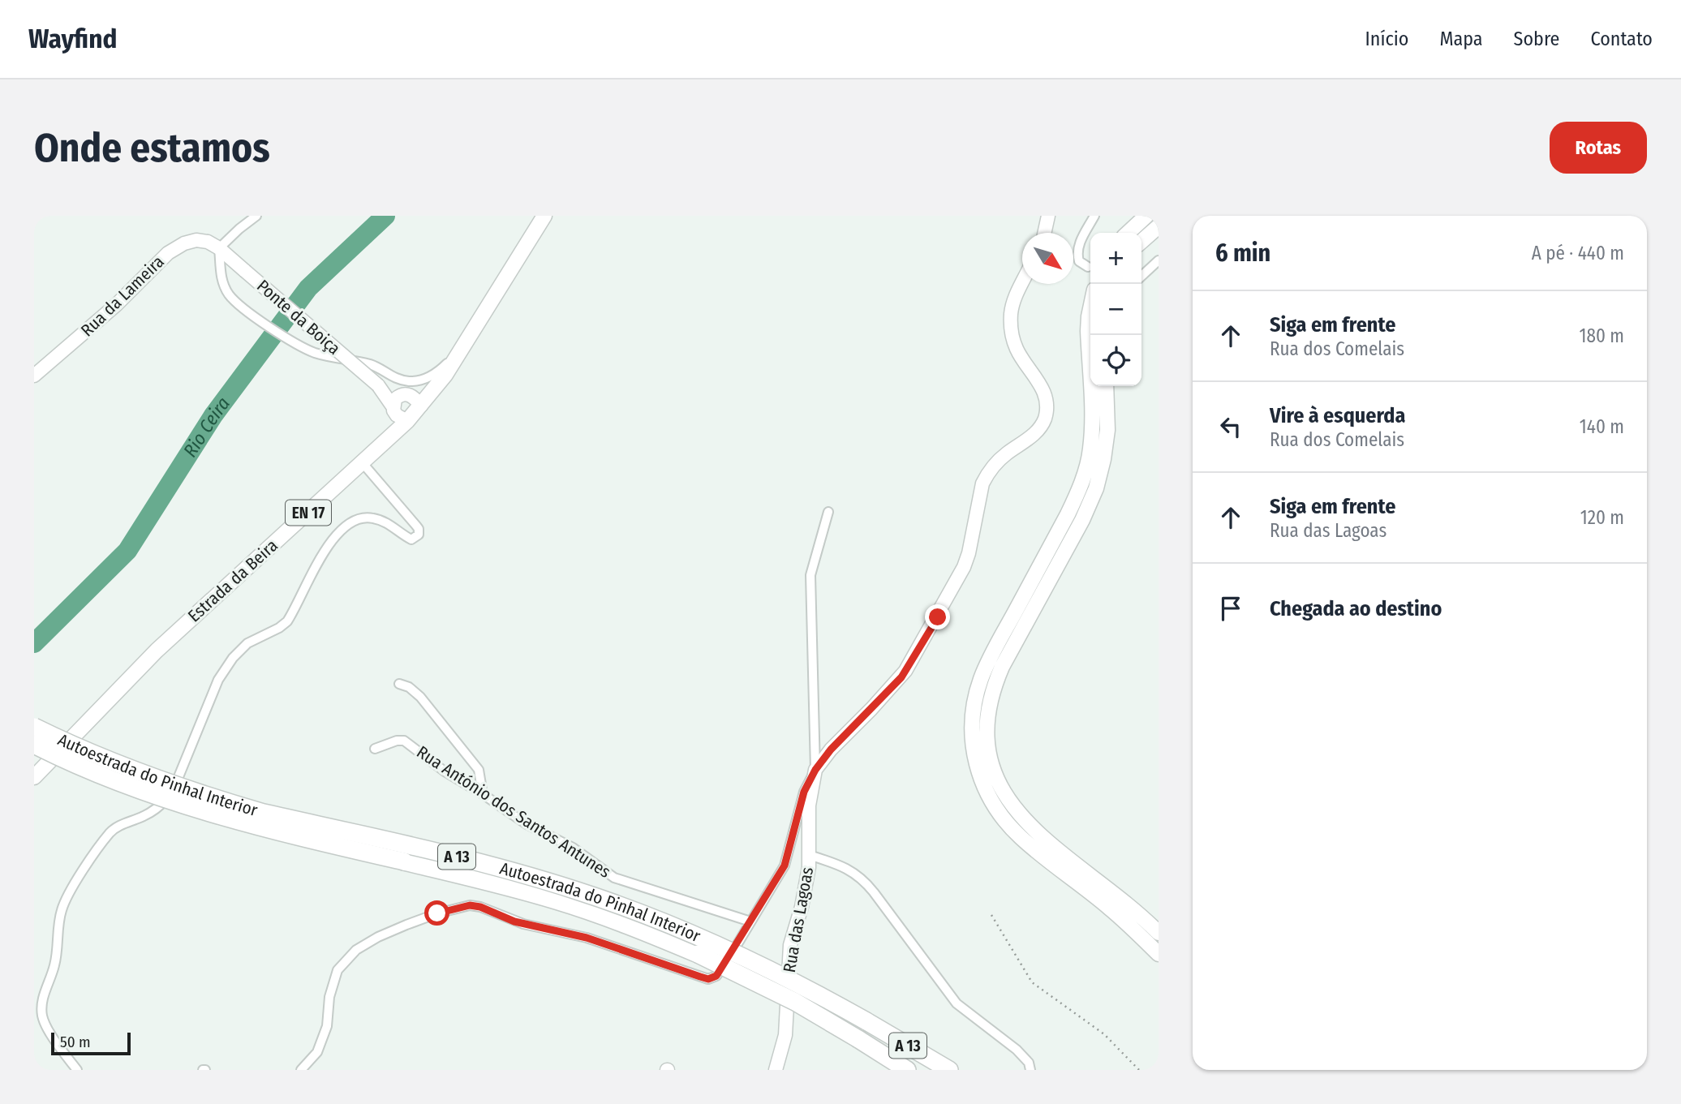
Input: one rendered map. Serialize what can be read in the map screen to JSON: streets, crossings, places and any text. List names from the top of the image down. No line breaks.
{"streets":{"highway":["Autoestrada do Pinhal Interior","A 13"],"main road":["EN 17","Estrada da Beira"],"street":["Rua da Lameira","Ponte da Boiça","Rua António dos Santos Antunes","Rua das Lagoas"]},"crossings":[["Rua da Lameira","Ponte da Boiça"],["Ponte da Boiça","Estrada da Beira"]],"water":["Rio Ceira"],"scale_bar":"50 m","north":"bottom right","page":{"header":"Wayfind","nav":["Início","Mapa","Sobre","Contato"],"buttons":"Rotas","title":"Onde estamos","heading":["6 min","A pé · 440 m"],"map_buttons":["+","−"],"list":[["Siga em frente","Rua dos Comelais","180 m"],["Vire à esquerda","Rua dos Comelais","140 m"],["Siga em frente","Rua das Lagoas","120 m"],"Chegada ao destino"],"scale":"50 m"}}
